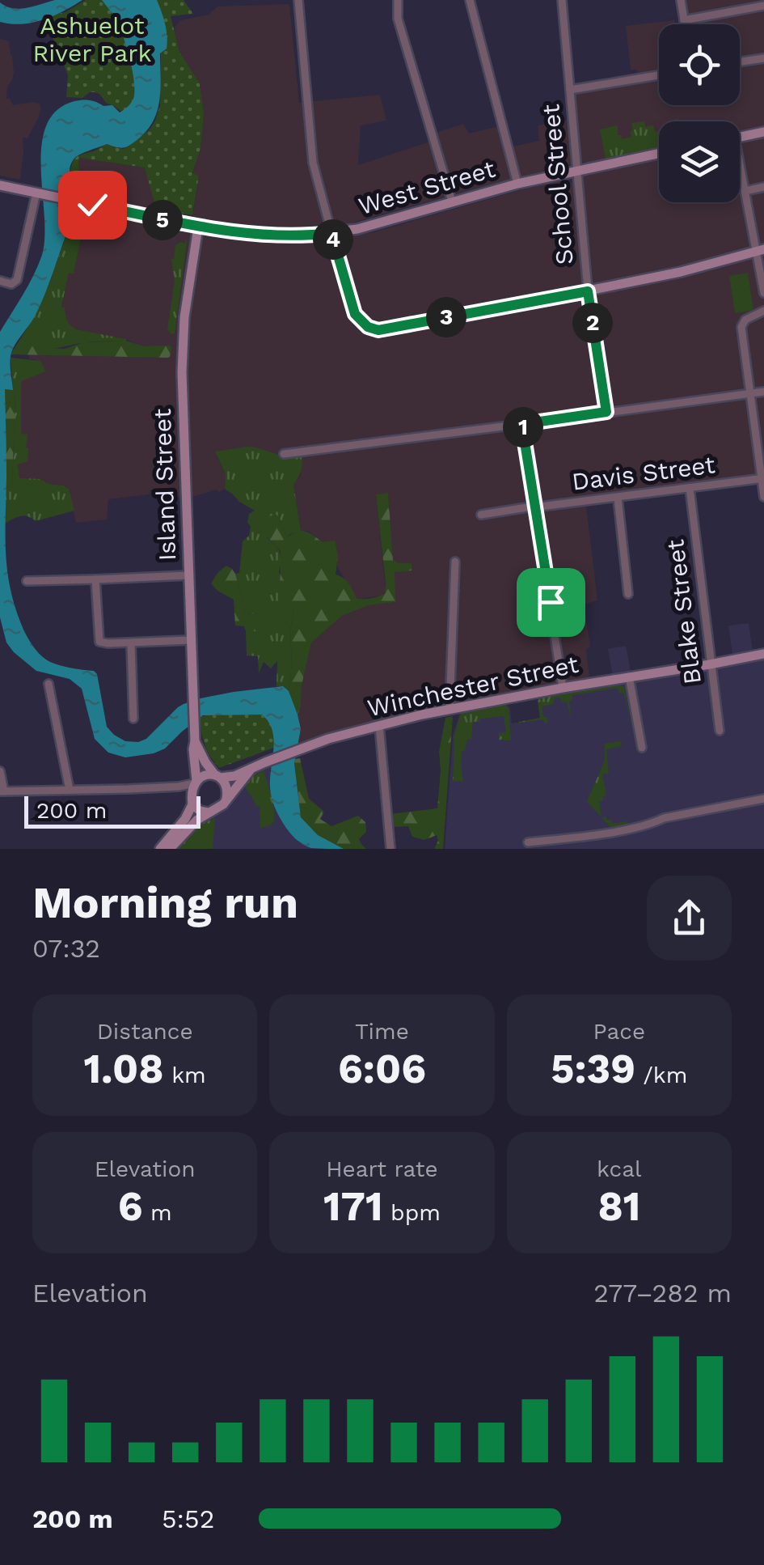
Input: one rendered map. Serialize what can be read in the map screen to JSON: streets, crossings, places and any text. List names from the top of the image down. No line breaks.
{"streets":{"street":["School Street","West Street","Davis Street","Island Street","Blake Street","Winchester Street"]},"crossings":[["School Street","West Street"],["West Street","Island Street"],["Davis Street","Blake Street"],["Island Street","Winchester Street"],["Blake Street","Winchester Street"]],"parks":["Ashuelot River Park"],"scale_bar":"200 m","page":{"pins":["5","4","3","2","1"],"scale":"200 m","heading":["Morning run","07:32"],"stats":[["Distance","1.08 km"],["Time","6:06"],["Pace","5:39 /km"],["Elevation","6 m"],["Heart rate","171 bpm"],["kcal","81"]],"chart":["Elevation","277–282 m"],"list":[{"name":"200 m","note":"5:52"}]}}
